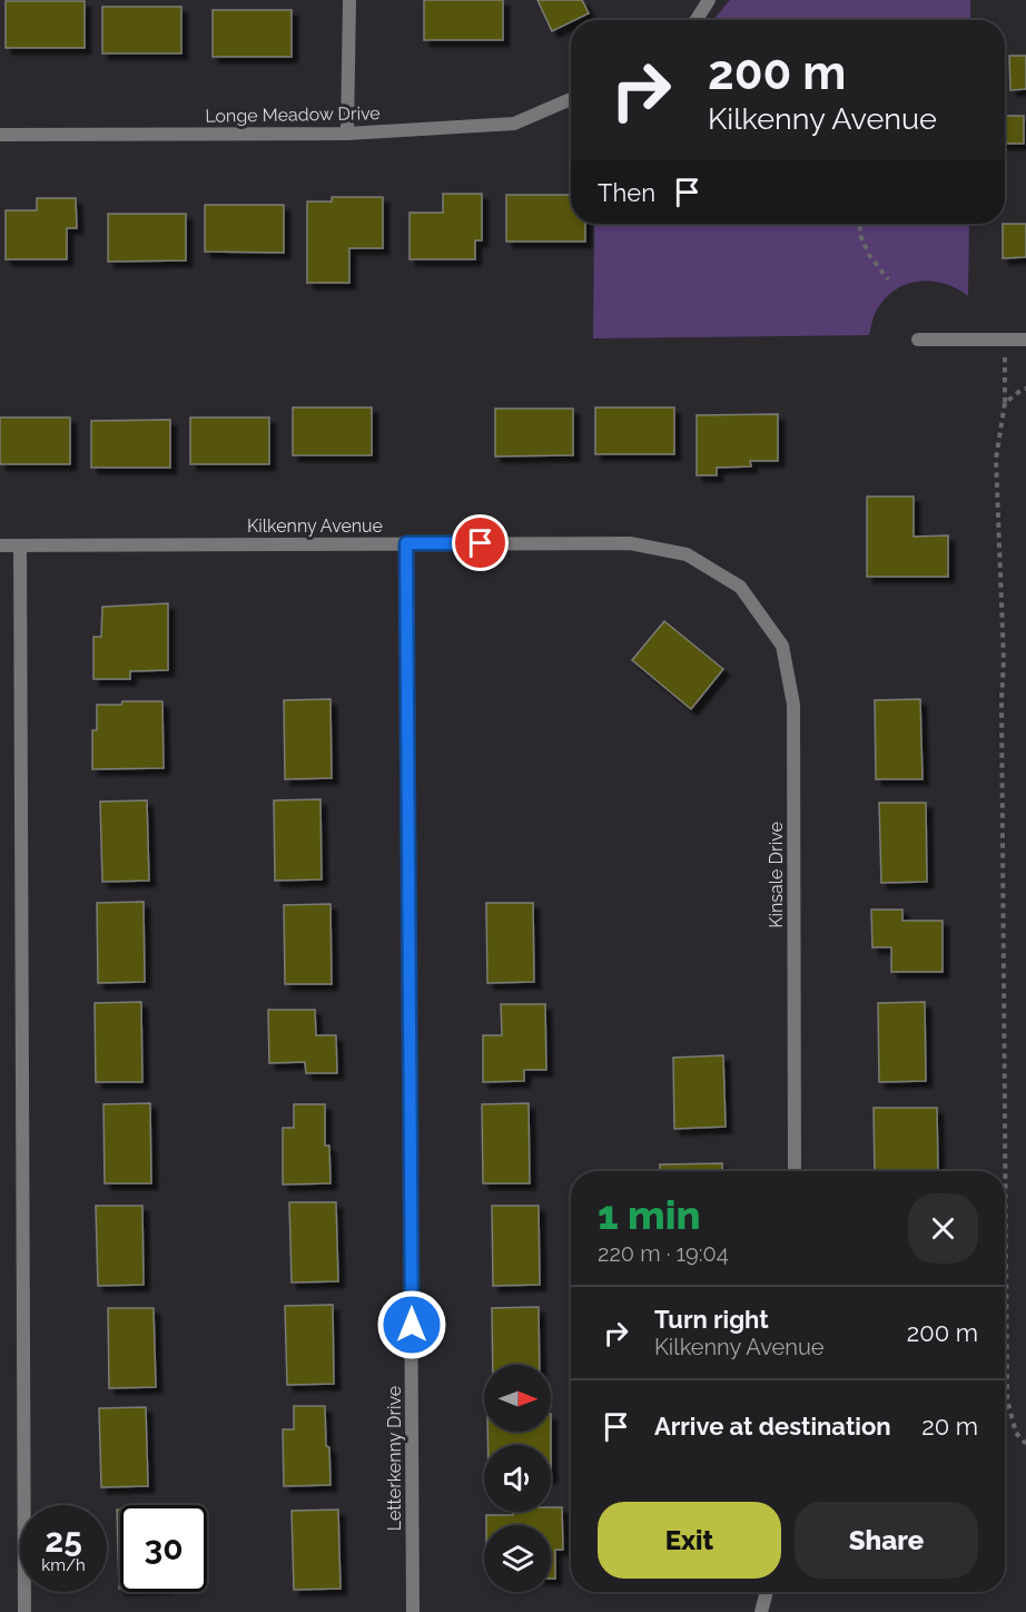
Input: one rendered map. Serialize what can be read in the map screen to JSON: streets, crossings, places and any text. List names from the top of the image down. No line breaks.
{"streets":{"street":["Longe Meadow Drive","Kilkenny Avenue","Kinsale Drive","Letterkenny Drive"]},"crossings":[["Kilkenny Avenue","Kinsale Drive"],["Kilkenny Avenue","Letterkenny Drive"]],"north":"right","page":{"turn":["200 m","Kilkenny Avenue"],"then":"Then","heading":["1 min","220 m · 19:04"],"list":[{"name":"Turn right","note":"Kilkenny Avenue","value":"200 m"},{"name":"Arrive at destination","value":"20 m"}],"buttons":["Exit","Share"],"speed":"25 km/h","limit":"30"}}
